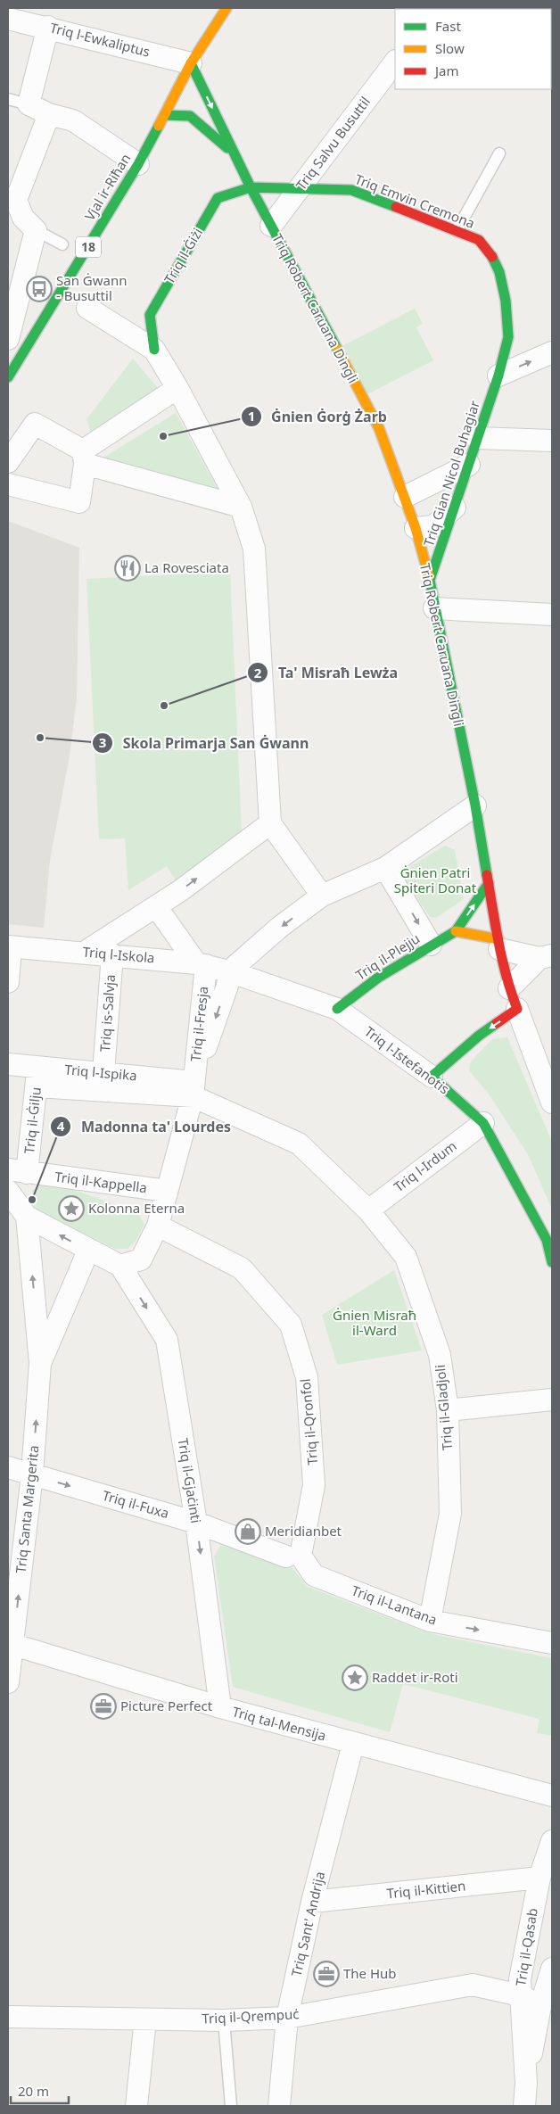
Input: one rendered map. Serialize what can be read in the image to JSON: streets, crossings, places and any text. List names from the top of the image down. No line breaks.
{"streets":{"street":["Triq l-Ewkaliptus","Triq Salvu Busuttil","Vjal ir-Riħan","Triq Emvin Cremona","18","Triq il-Ġiżi","Triq Robert Caruana Dingli","Triq Gian Nicol Buhagiar","Triq l-Iskola","Triq il-Plejju","Triq is-Salvja","Triq il-Fresja","Triq l-Istefanotis","Triq l-Ispika","Triq il-Ġilju","Triq l-Irdum","Triq il-Kappella","Triq il-Gladjoli","Triq il-Qronfol","Triq il-Gjaċinti","Triq il-Fuxa","Triq Santa Margerita","Triq il-Lantana","Triq tal-Mensija","Triq il-Kittien","Triq Sant' Andrija","Triq il-Qasab","Triq il-Qrempuċ"]},"crossings":[["Triq l-Ewkaliptus","Vjal ir-Riħan"],["Triq l-Ewkaliptus","Triq Robert Caruana Dingli"],["Triq Salvu Busuttil","Triq Emvin Cremona"],["Triq Salvu Busuttil","Triq Robert Caruana Dingli"],["Vjal ir-Riħan","Triq Robert Caruana Dingli"],["Triq Emvin Cremona","Triq il-Ġiżi"],["Triq Emvin Cremona","Triq Robert Caruana Dingli"],["Triq Emvin Cremona","Triq Gian Nicol Buhagiar"],["Triq il-Ġiżi","Triq Robert Caruana Dingli"],["Triq Robert Caruana Dingli","Triq Gian Nicol Buhagiar"],["Triq Robert Caruana Dingli","Triq il-Plejju"],["Triq l-Iskola","Triq is-Salvja"],["Triq l-Iskola","Triq il-Fresja"],["Triq l-Iskola","Triq l-Istefanotis"],["Triq il-Plejju","Triq l-Istefanotis"],["Triq is-Salvja","Triq l-Ispika"],["Triq il-Fresja","Triq l-Istefanotis"],["Triq il-Fresja","Triq l-Ispika"],["Triq il-Fresja","Triq il-Kappella"],["Triq il-Fresja","Triq il-Gladjoli"],["Triq il-Fresja","Triq il-Qronfol"],["Triq l-Istefanotis","Triq l-Irdum"],["Triq l-Ispika","Triq il-Ġilju"],["Triq l-Ispika","Triq il-Gladjoli"],["Triq il-Ġilju","Triq il-Kappella"],["Triq l-Irdum","Triq il-Gladjoli"],["Triq il-Gladjoli","Triq il-Lantana"],["Triq il-Qronfol","Triq il-Fuxa"],["Triq il-Qronfol","Triq il-Lantana"],["Triq il-Gjaċinti","Triq il-Fuxa"],["Triq il-Gjaċinti","Triq tal-Mensija"],["Triq il-Fuxa","Triq Santa Margerita"],["Triq il-Fuxa","Triq il-Lantana"],["Triq Santa Margerita","Triq tal-Mensija"],["Triq tal-Mensija","Triq Sant' Andrija"],["Triq il-Kittien","Triq Sant' Andrija"],["Triq il-Kittien","Triq il-Qasab"],["Triq Sant' Andrija","Triq il-Qrempuċ"],["Triq il-Qasab","Triq il-Qrempuċ"]],"one_way":["Triq il-Gjaċinti","Triq il-Fuxa","Triq Santa Margerita","Triq il-Lantana"],"parks":["Ġnien Patri Spiteri Donat","Ġnien Misraħ il-Ward"],"places":{"bus stop":["San Ġwann - Busuttil"],"other":["Ġnien Ġorġ Żarb","Ta' Misraħ Lewża","Skola Primarja San Ġwann","Madonna ta' Lourdes"],"restaurant":["La Rovesciata"],"place":["Kolonna Eterna","Raddet ir-Roti"],"shop":["Meridianbet"],"office":["Picture Perfect","The Hub"]},"legend":["Fast","Slow","Jam"],"scale_bar":"20 m"}
